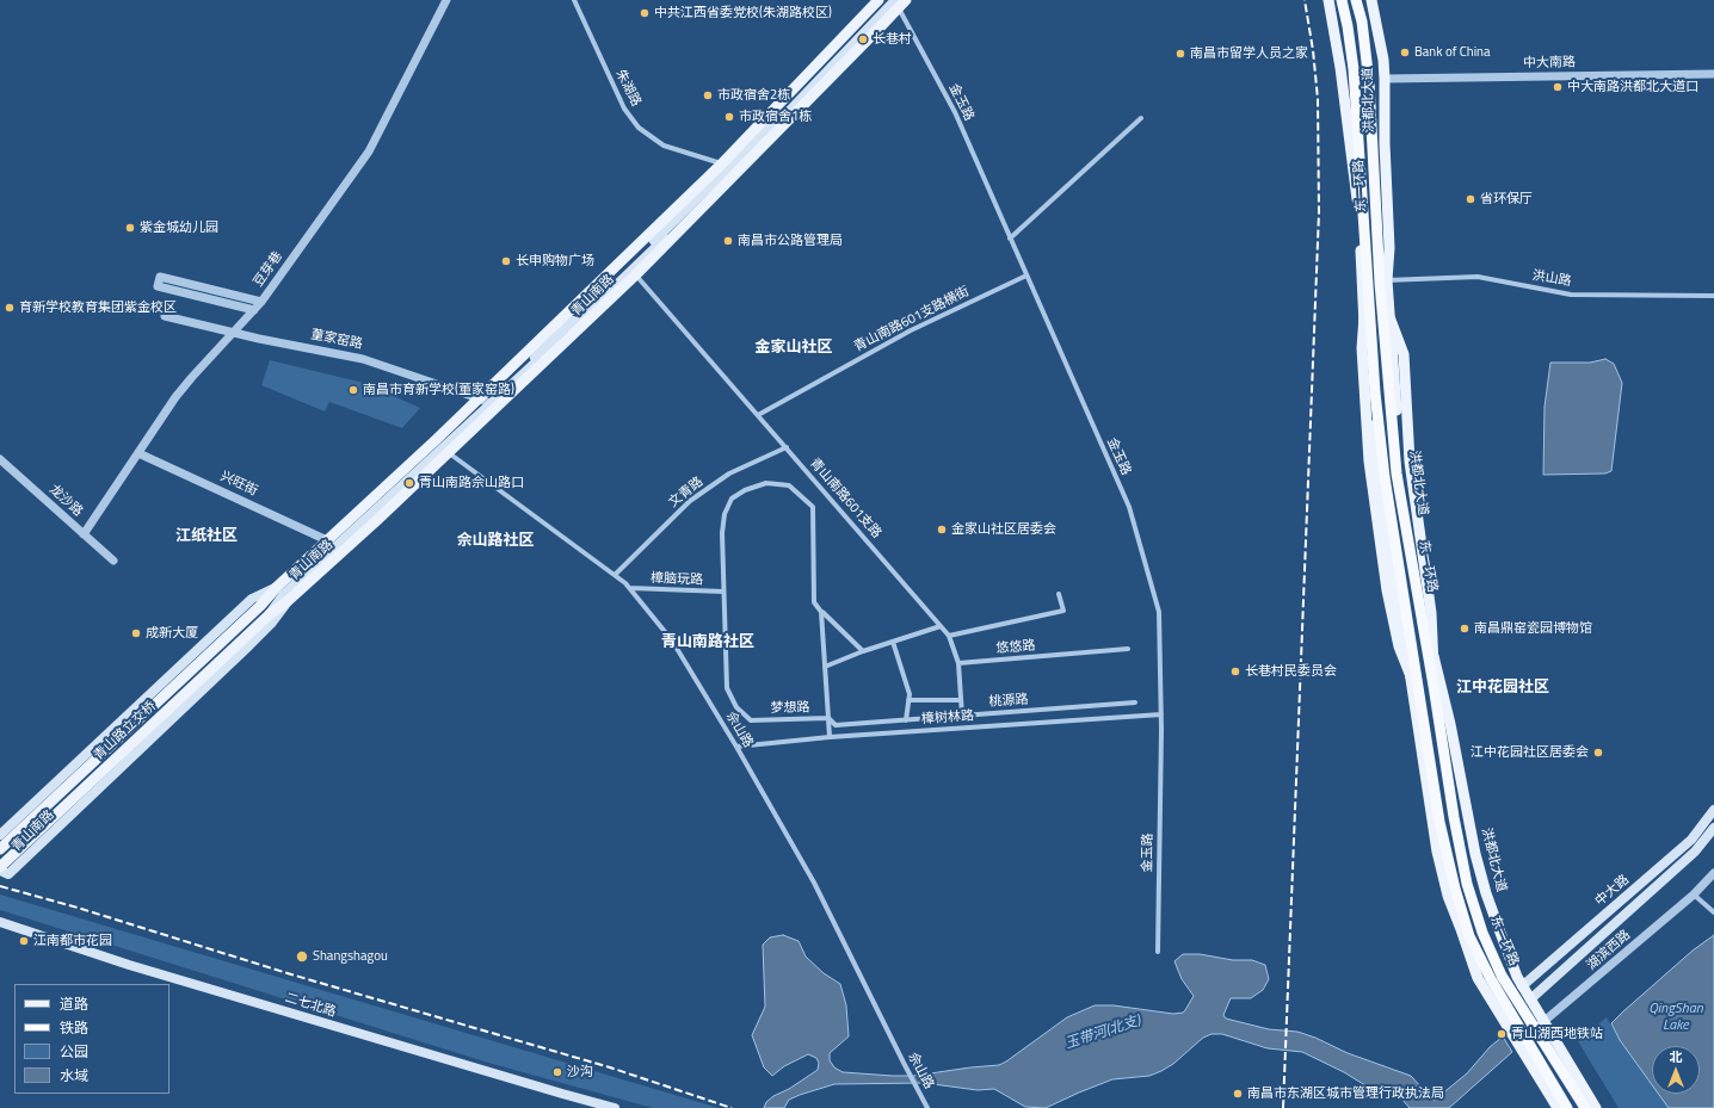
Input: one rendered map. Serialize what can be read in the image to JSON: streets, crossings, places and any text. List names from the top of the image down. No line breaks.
{"streets":{"highway":["东一环路"],"main road":["洪都北大道","青山南路","青山路立交桥","中大路","二七北路"],"street":["中大南路","朱湖路","金玉路","豆芽巷","洪山路","青山南路601支路横街","董家窑路","兴旺街","文青路","青山南路601支路","龙沙路","樟脑玩路","悠悠路","桃源路","梦想路","樟树林路","佘山路","湖滨西路"]},"crossings":[["中大南路","洪都北大道"],["朱湖路","青山南路"],["洪都北大道","洪山路"],["洪都北大道","中大路"],["洪都北大道","湖滨西路"],["金玉路","青山南路"],["金玉路","青山南路601支路横街"],["金玉路","樟树林路"],["豆芽巷","董家窑路"],["豆芽巷","兴旺街"],["豆芽巷","龙沙路"],["青山南路","董家窑路"],["青山南路","兴旺街"],["青山南路","青山南路601支路"],["青山南路","佘山路"],["青山南路","青山路立交桥"],["青山南路601支路横街","青山南路601支路"],["文青路","青山南路601支路"],["文青路","佘山路"],["樟脑玩路","梦想路"],["樟脑玩路","佘山路"],["桃源路","梦想路"],["樟树林路","佘山路"]],"districts":["金家山社区","江纸社区","佘山路社区","青山南路社区","江中花园社区"],"water":["QingShan Lake","玉带河(北支)"],"places":["中共江西省委党校(朱湖路校区)","长巷村","Bank of China","南昌市留学人员之家","中大南路洪都北大道口","市政宿舍2栋","市政宿舍1栋","省环保厅","紫金城幼儿园","南昌市公路管理局","长申购物广场","育新学校教育集团紫金校区","南昌市育新学校(董家窑路)","青山南路佘山路口","金家山社区居委会","南昌鼎窑瓷园博物馆","成新大厦","长巷村民委员会","江中花园社区居委会","江南都市花园","Shangshagou","青山湖西地铁站","沙沟","南昌市东湖区城市管理行政执法局"],"legend":["道路","铁路","公园","水域"],"north":"top"}
